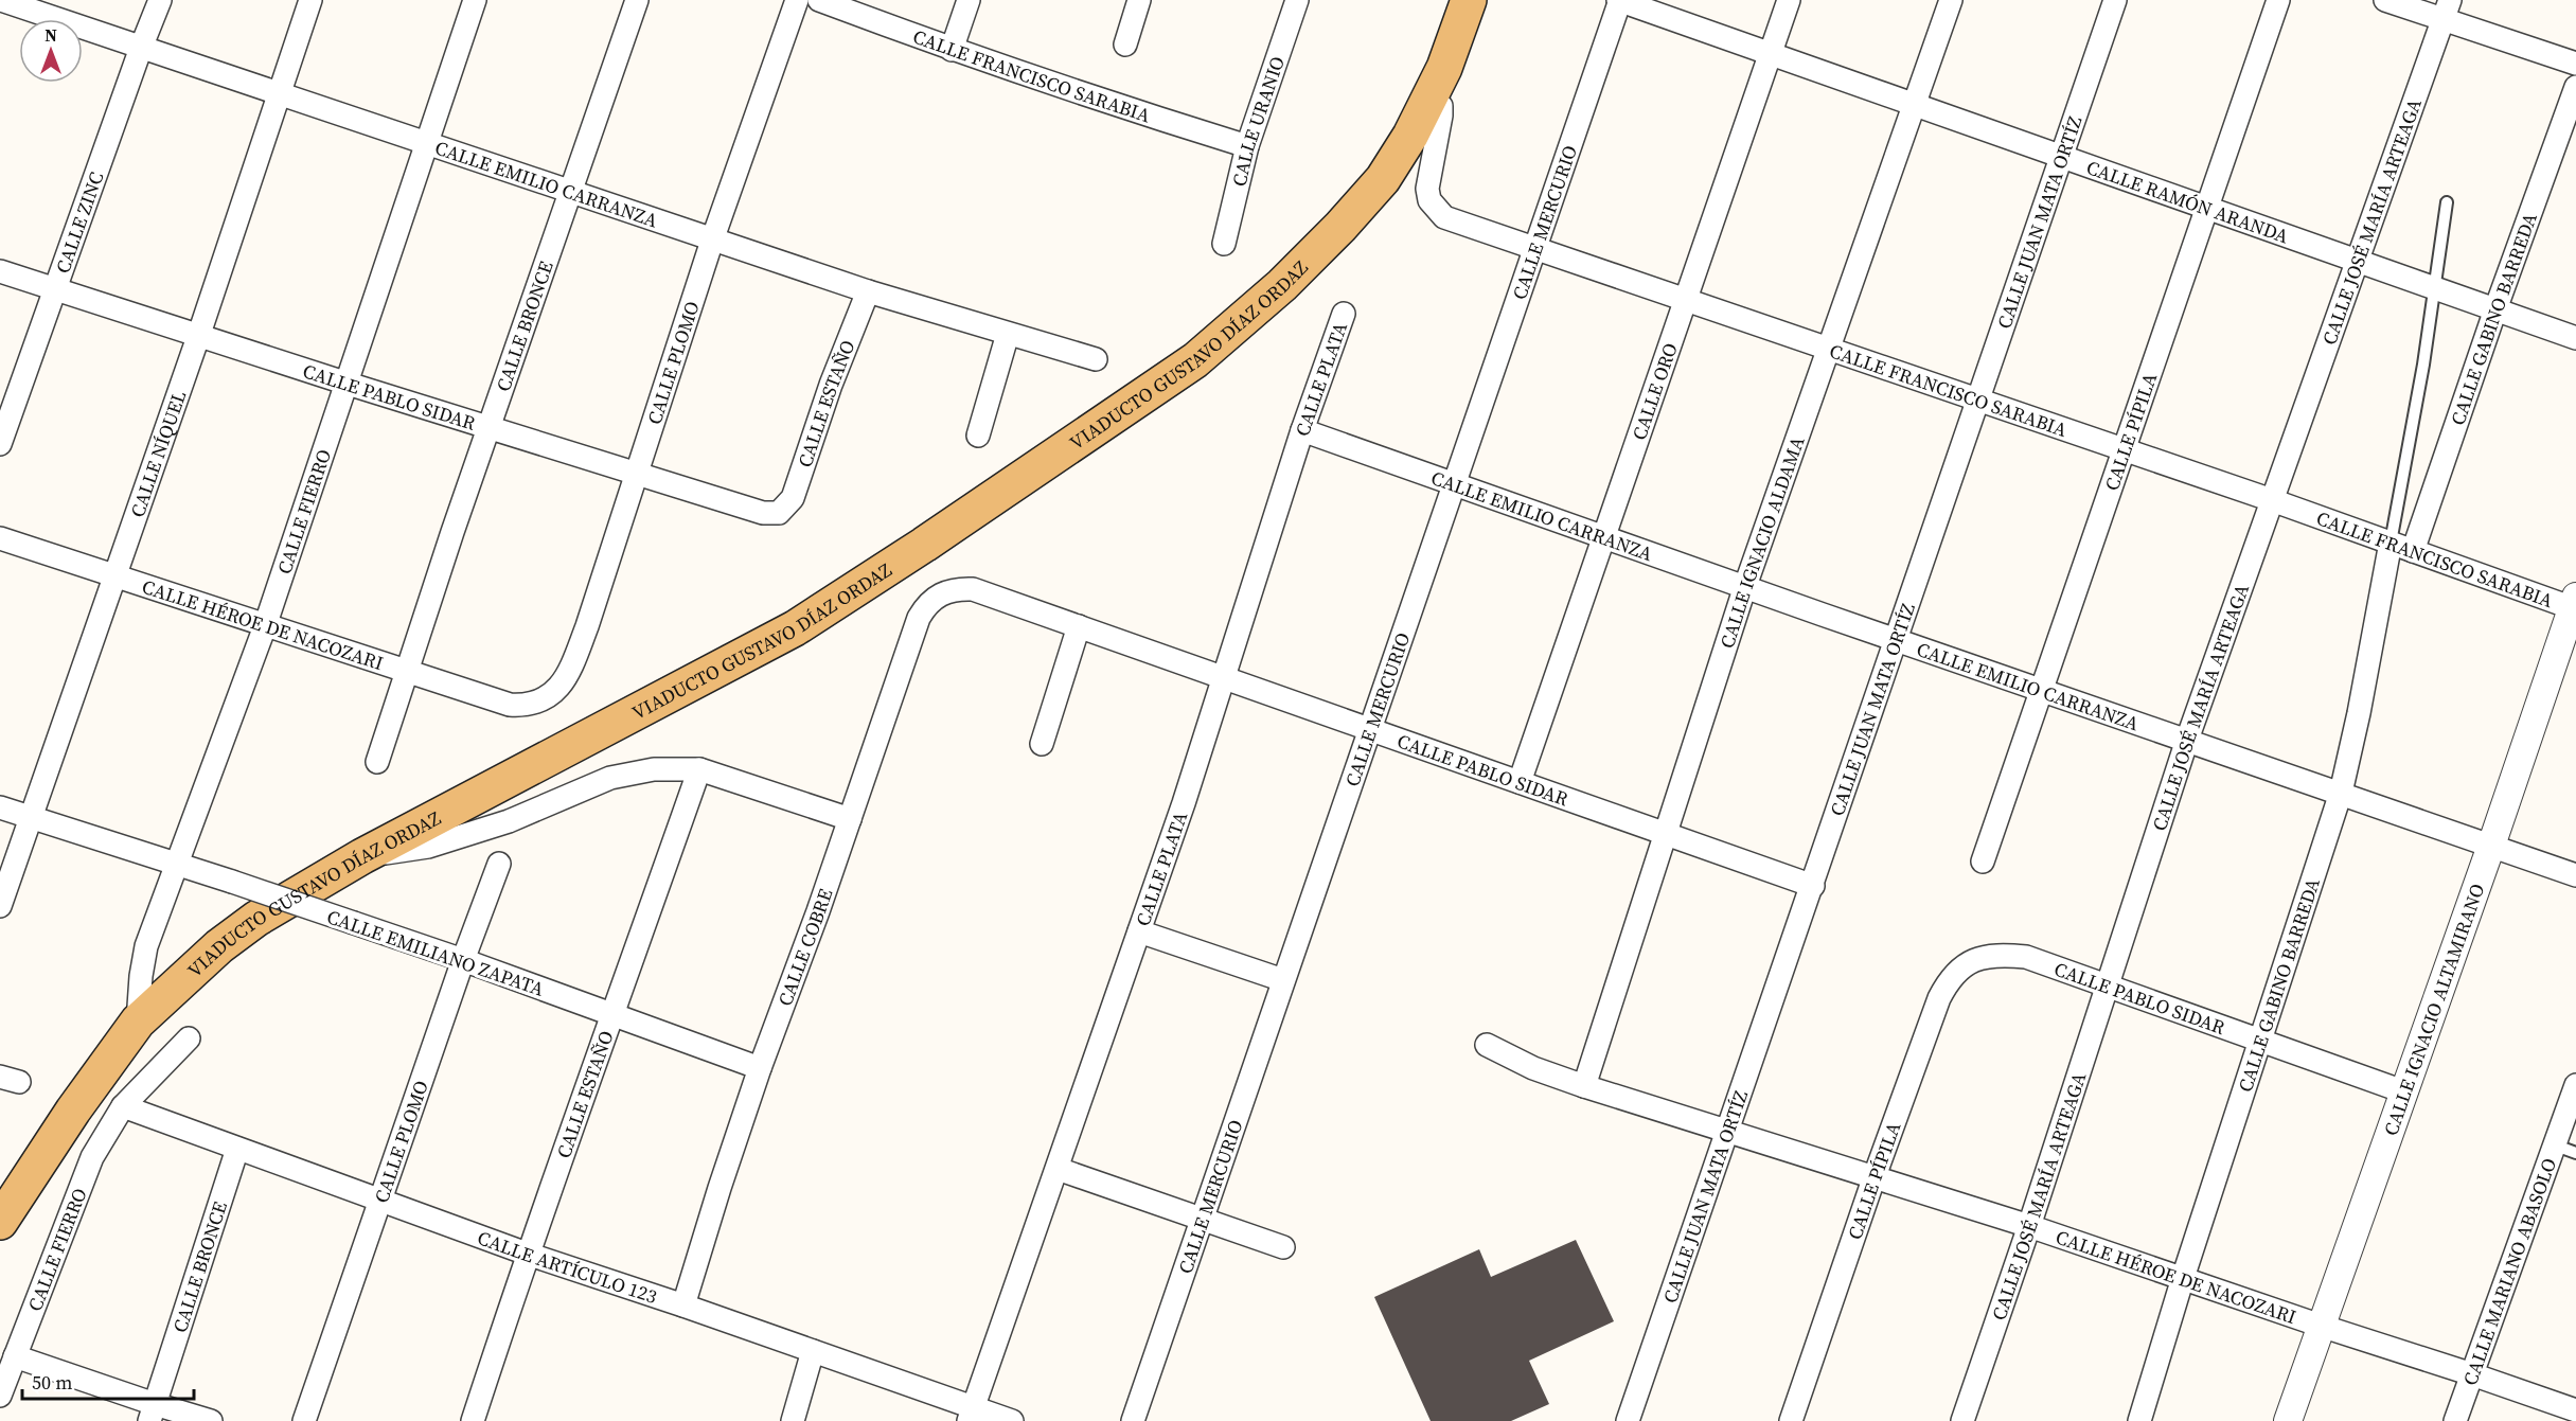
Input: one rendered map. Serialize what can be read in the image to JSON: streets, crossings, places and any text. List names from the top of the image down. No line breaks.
{"streets":{"main road":["VIADUCTO GUSTAVO DÍAZ ORDAZ"],"street":["CALLE FRANCISCO SARABIA","CALLE URANIO","CALLE EMILIO CARRANZA","CALLE RAMÓN ARANDA","CALLE ZINC","CALLE JOSÉ MARÍA ARTEAGA","CALLE MERCURIO","CALLE JUAN MATA ORTÍZ","CALLE GABINO BARREDA","CALLE BRONCE","CALLE PLOMO","CALLE PLATA","CALLE ORO","CALLE PABLO SIDAR","CALLE ESTAÑO","CALLE PÍPILA","CALLE NÍQUEL","CALLE FIERRO","CALLE IGNACIO ALDAMA","CALLE HÉROE DE NACOZARI","CALLE COBRE","CALLE EMILIANO ZAPATA","CALLE IGNACIO ALTAMIRANO","CALLE ARTÍCULO 123","CALLE MARIANO ABASOLO"]},"crossings":[["CALLE FRANCISCO SARABIA","CALLE URANIO"],["CALLE FRANCISCO SARABIA","CALLE JOSÉ MARÍA ARTEAGA"],["CALLE FRANCISCO SARABIA","CALLE MERCURIO"],["CALLE FRANCISCO SARABIA","CALLE JUAN MATA ORTÍZ"],["CALLE FRANCISCO SARABIA","CALLE GABINO BARREDA"],["CALLE FRANCISCO SARABIA","VIADUCTO GUSTAVO DÍAZ ORDAZ"],["CALLE FRANCISCO SARABIA","CALLE ORO"],["CALLE FRANCISCO SARABIA","CALLE PÍPILA"],["CALLE FRANCISCO SARABIA","CALLE IGNACIO ALDAMA"],["CALLE FRANCISCO SARABIA","CALLE IGNACIO ALTAMIRANO"],["CALLE EMILIO CARRANZA","CALLE ZINC"],["CALLE EMILIO CARRANZA","CALLE JOSÉ MARÍA ARTEAGA"],["CALLE EMILIO CARRANZA","CALLE MERCURIO"],["CALLE EMILIO CARRANZA","CALLE JUAN MATA ORTÍZ"],["CALLE EMILIO CARRANZA","CALLE GABINO BARREDA"],["CALLE EMILIO CARRANZA","CALLE BRONCE"],["CALLE EMILIO CARRANZA","CALLE PLOMO"],["CALLE EMILIO CARRANZA","CALLE PLATA"],["CALLE EMILIO CARRANZA","CALLE ORO"],["CALLE EMILIO CARRANZA","CALLE ESTAÑO"],["CALLE EMILIO CARRANZA","CALLE PÍPILA"],["CALLE EMILIO CARRANZA","CALLE NÍQUEL"],["CALLE EMILIO CARRANZA","CALLE FIERRO"],["CALLE EMILIO CARRANZA","CALLE IGNACIO ALDAMA"],["CALLE EMILIO CARRANZA","CALLE IGNACIO ALTAMIRANO"],["CALLE RAMÓN ARANDA","CALLE JOSÉ MARÍA ARTEAGA"],["CALLE RAMÓN ARANDA","CALLE MERCURIO"],["CALLE RAMÓN ARANDA","CALLE JUAN MATA ORTÍZ"],["CALLE RAMÓN ARANDA","CALLE GABINO BARREDA"],["CALLE RAMÓN ARANDA","CALLE ORO"],["CALLE RAMÓN ARANDA","CALLE PÍPILA"],["CALLE RAMÓN ARANDA","CALLE IGNACIO ALDAMA"],["CALLE ZINC","CALLE PABLO SIDAR"],["CALLE JOSÉ MARÍA ARTEAGA","CALLE PABLO SIDAR"],["CALLE JOSÉ MARÍA ARTEAGA","CALLE HÉROE DE NACOZARI"],["CALLE MERCURIO","CALLE PABLO SIDAR"],["CALLE JUAN MATA ORTÍZ","CALLE PABLO SIDAR"],["CALLE JUAN MATA ORTÍZ","CALLE HÉROE DE NACOZARI"],["CALLE GABINO BARREDA","CALLE PABLO SIDAR"],["CALLE GABINO BARREDA","CALLE HÉROE DE NACOZARI"],["CALLE BRONCE","CALLE PABLO SIDAR"],["CALLE BRONCE","CALLE HÉROE DE NACOZARI"],["CALLE BRONCE","CALLE ARTÍCULO 123"],["VIADUCTO GUSTAVO DÍAZ ORDAZ","CALLE FIERRO"],["CALLE PLOMO","CALLE PABLO SIDAR"],["CALLE PLOMO","CALLE HÉROE DE NACOZARI"],["CALLE PLOMO","CALLE EMILIANO ZAPATA"],["CALLE PLOMO","CALLE ARTÍCULO 123"],["CALLE PLATA","CALLE PABLO SIDAR"],["CALLE PLATA","CALLE ARTÍCULO 123"],["CALLE ORO","CALLE PABLO SIDAR"],["CALLE PABLO SIDAR","CALLE ESTAÑO"],["CALLE PABLO SIDAR","CALLE PÍPILA"],["CALLE PABLO SIDAR","CALLE NÍQUEL"],["CALLE PABLO SIDAR","CALLE FIERRO"],["CALLE PABLO SIDAR","CALLE IGNACIO ALDAMA"],["CALLE PABLO SIDAR","CALLE COBRE"],["CALLE PABLO SIDAR","CALLE IGNACIO ALTAMIRANO"],["CALLE ESTAÑO","CALLE EMILIANO ZAPATA"],["CALLE ESTAÑO","CALLE ARTÍCULO 123"],["CALLE PÍPILA","CALLE HÉROE DE NACOZARI"],["CALLE NÍQUEL","CALLE HÉROE DE NACOZARI"],["CALLE NÍQUEL","CALLE EMILIANO ZAPATA"],["CALLE FIERRO","CALLE HÉROE DE NACOZARI"],["CALLE FIERRO","CALLE EMILIANO ZAPATA"],["CALLE FIERRO","CALLE ARTÍCULO 123"],["CALLE IGNACIO ALDAMA","CALLE HÉROE DE NACOZARI"],["CALLE HÉROE DE NACOZARI","CALLE IGNACIO ALTAMIRANO"],["CALLE HÉROE DE NACOZARI","CALLE MARIANO ABASOLO"],["CALLE COBRE","CALLE EMILIANO ZAPATA"],["CALLE COBRE","CALLE ARTÍCULO 123"]],"scale_bar":"50 m","north":"top"}
